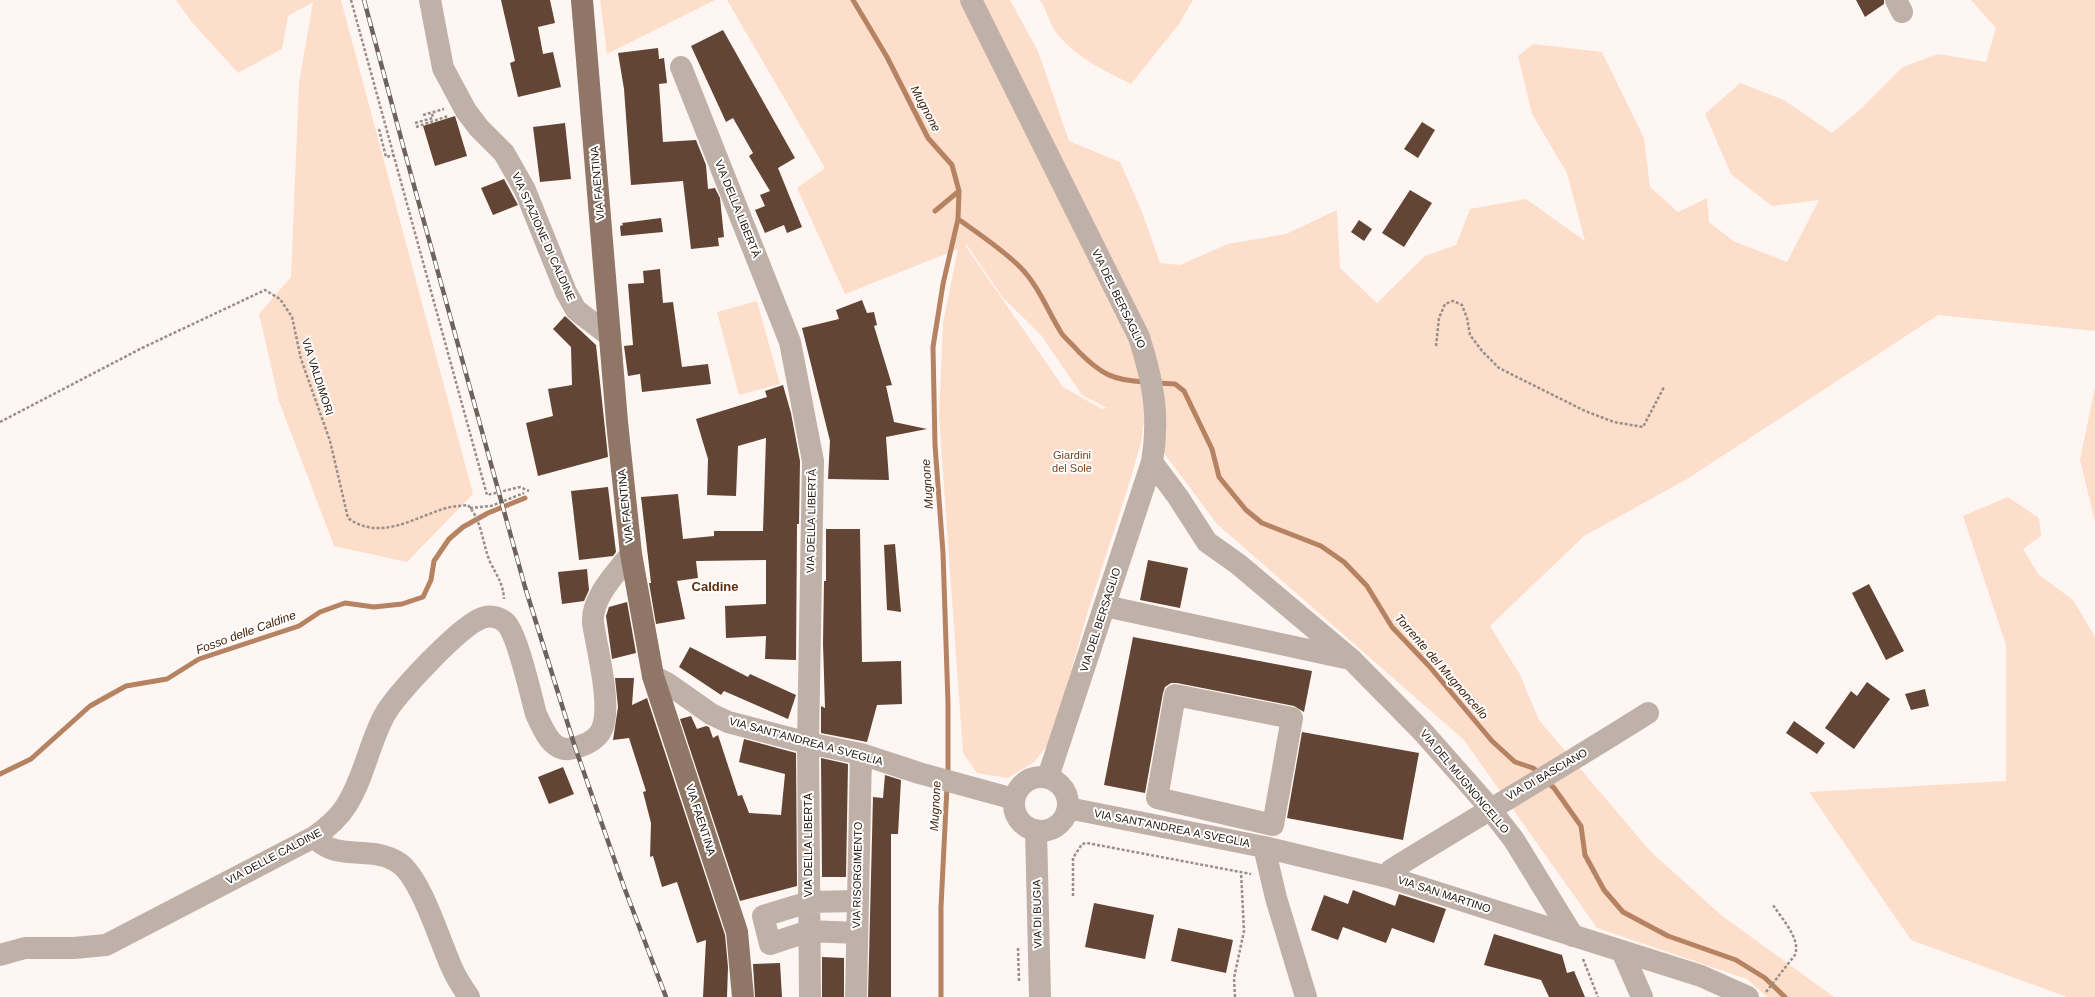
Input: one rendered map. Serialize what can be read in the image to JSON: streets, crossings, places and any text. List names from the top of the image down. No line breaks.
{"streets":{"main road":["VIA FAENTINA"],"street":["VIA DELLA LIBERTÀ","VIA STAZIONE DI CALDINE","VIA DEL BERSAGLIO","VIA SANT'ANDREA A SVEGLIA","VIA DI BASCIANO","VIA DEL MUGNONCELLO","VIA DELLE CALDINE","VIA RISORGIMENTO","VIA SAN MARTINO","VIA DI BUGIA"],"path":["VIA VALDIMORI"]},"crossings":[["VIA FAENTINA","VIA STAZIONE DI CALDINE"],["VIA FAENTINA","VIA SANT'ANDREA A SVEGLIA"],["VIA DELLA LIBERTÀ","VIA SANT'ANDREA A SVEGLIA"],["VIA DEL BERSAGLIO","VIA SANT'ANDREA A SVEGLIA"],["VIA DEL BERSAGLIO","VIA DEL MUGNONCELLO"],["VIA DEL BERSAGLIO","VIA DI BUGIA"],["VIA SANT'ANDREA A SVEGLIA","VIA RISORGIMENTO"],["VIA SANT'ANDREA A SVEGLIA","VIA SAN MARTINO"],["VIA SANT'ANDREA A SVEGLIA","VIA DI BUGIA"],["VIA DI BASCIANO","VIA DEL MUGNONCELLO"],["VIA DI BASCIANO","VIA SAN MARTINO"],["VIA DEL MUGNONCELLO","VIA SAN MARTINO"]],"districts":["Caldine"],"water":["Mugnone","Fosso delle Caldine","Torrente del Mugnoncello"],"parks":["Giardini del Sole"]}
